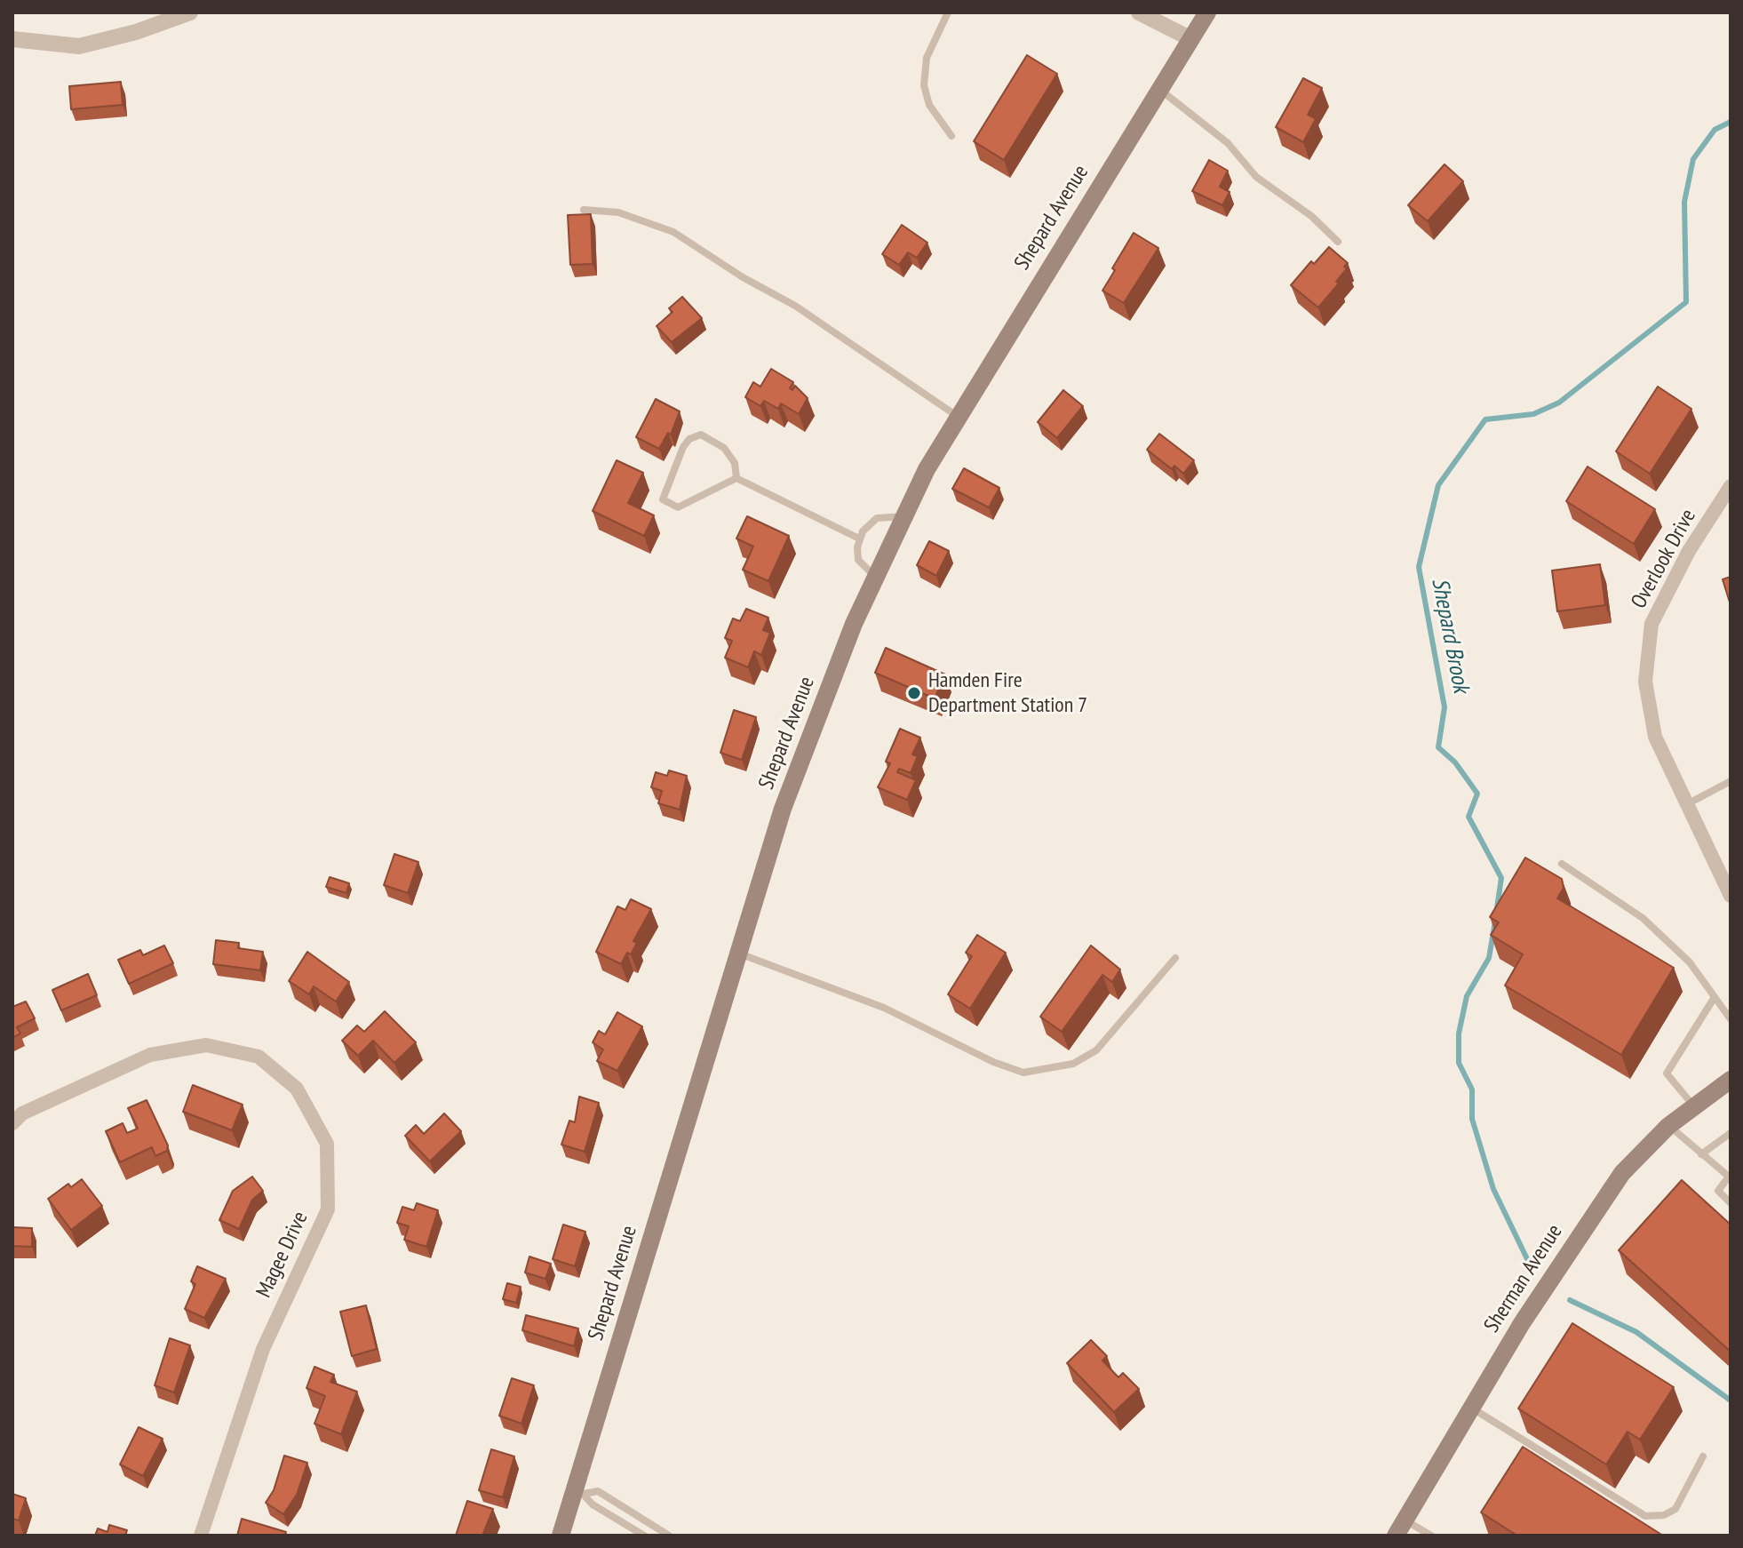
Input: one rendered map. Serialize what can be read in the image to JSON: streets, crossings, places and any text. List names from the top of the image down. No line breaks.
{"streets":{"main road":["Shepard Avenue","Sherman Avenue"],"street":["Overlook Drive","Magee Drive"]},"water":["Shepard Brook"],"places":["Hamden Fire Department Station 7"]}
